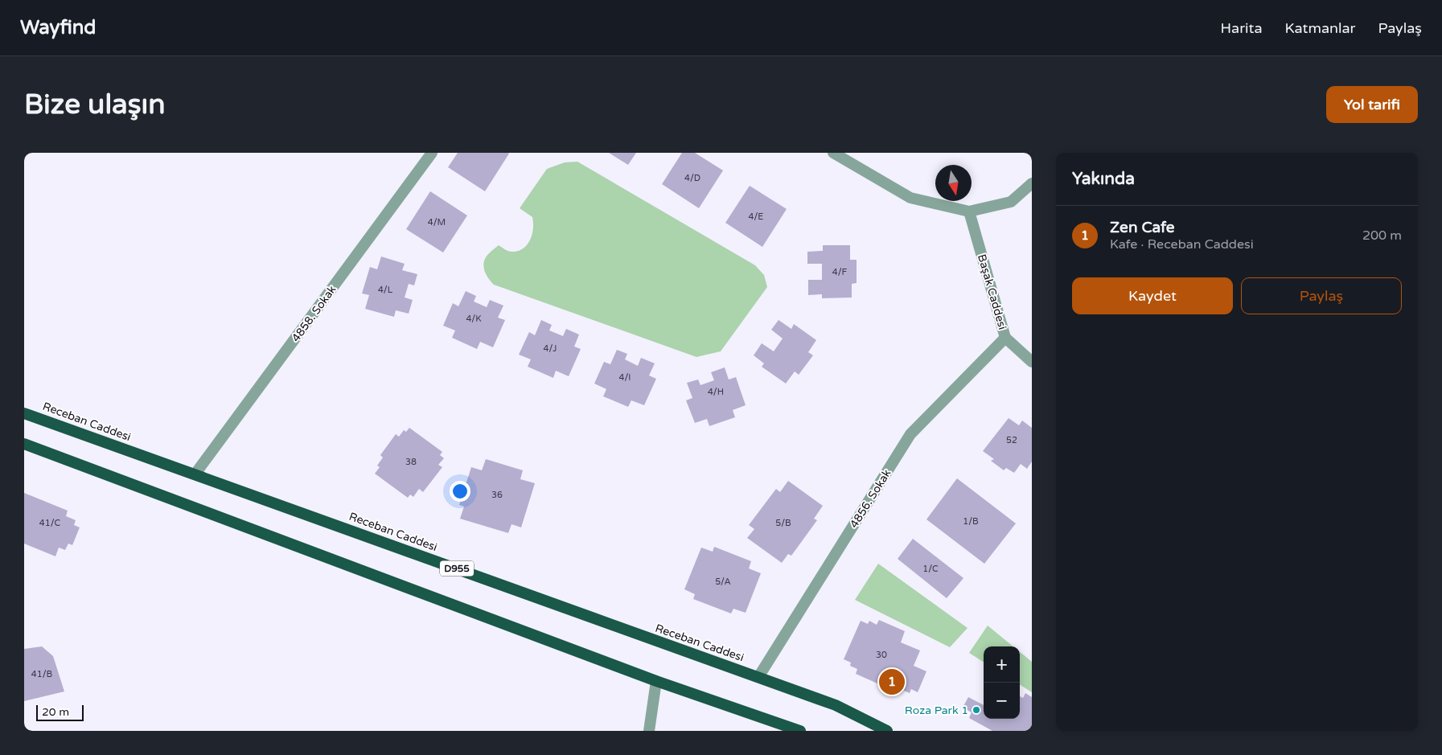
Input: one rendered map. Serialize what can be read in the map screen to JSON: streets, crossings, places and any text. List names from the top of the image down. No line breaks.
{"streets":{"highway":["Receban Caddesi","D955"],"street":["Başak Caddesi","4858. Sokak","4856. Sokak"]},"crossings":[["Başak Caddesi","4856. Sokak"],["4858. Sokak","Receban Caddesi"],["Receban Caddesi","4856. Sokak"]],"places":["Roza Park 1"],"house_numbers":["4/D","4/E","4/M","4/F","4/L","4/K","4/J","4/I","4/H","52","38","36","1/B","41/C","5/B","1/C","5/A","30","41/B"],"scale_bar":"20 m","north":"bottom","page":{"header":"Wayfind","nav":["Harita","Katmanlar","Paylaş"],"buttons":["Yol tarifi",["Kaydet","Paylaş"]],"title":"Bize ulaşın","heading":"Yakında","list":[{"mark":"1","name":"Zen Cafe","note":"Kafe · Receban Caddesi","value":"200 m"}],"map_buttons":["+","−"],"pins":"1","scale":"20 m"}}
